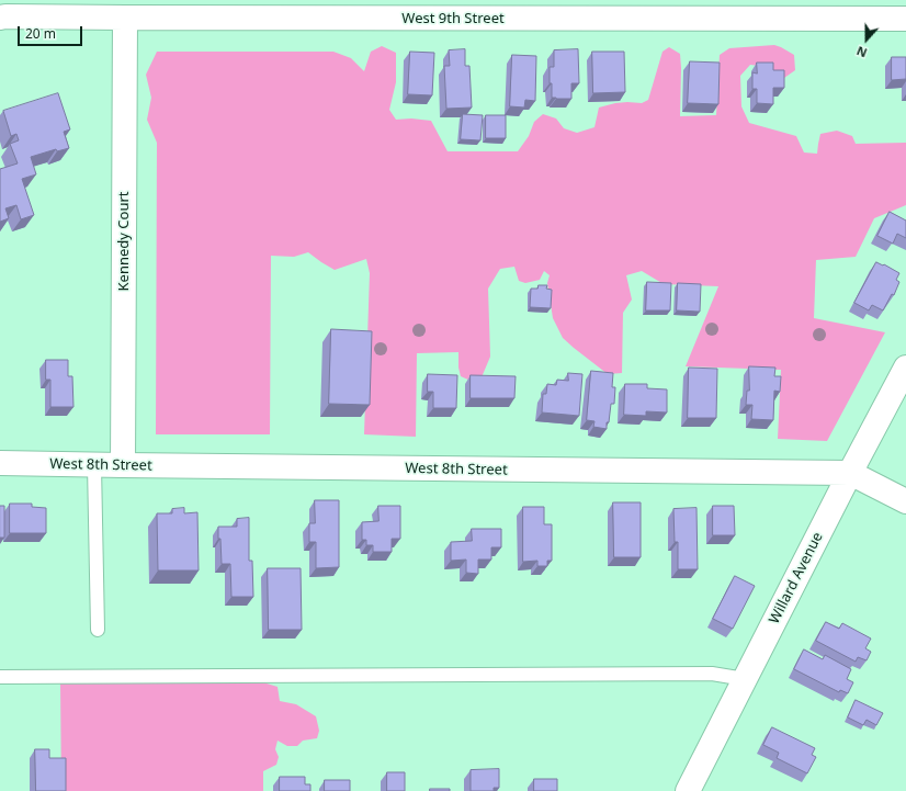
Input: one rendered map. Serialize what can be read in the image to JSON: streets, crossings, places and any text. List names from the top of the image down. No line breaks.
{"streets":{"street":["West 9th Street","Kennedy Court","West 8th Street","Willard Avenue"]},"crossings":[["West 9th Street","Kennedy Court"],["Kennedy Court","West 8th Street"],["West 8th Street","Willard Avenue"]],"scale_bar":"20 m","north":"bottom"}
